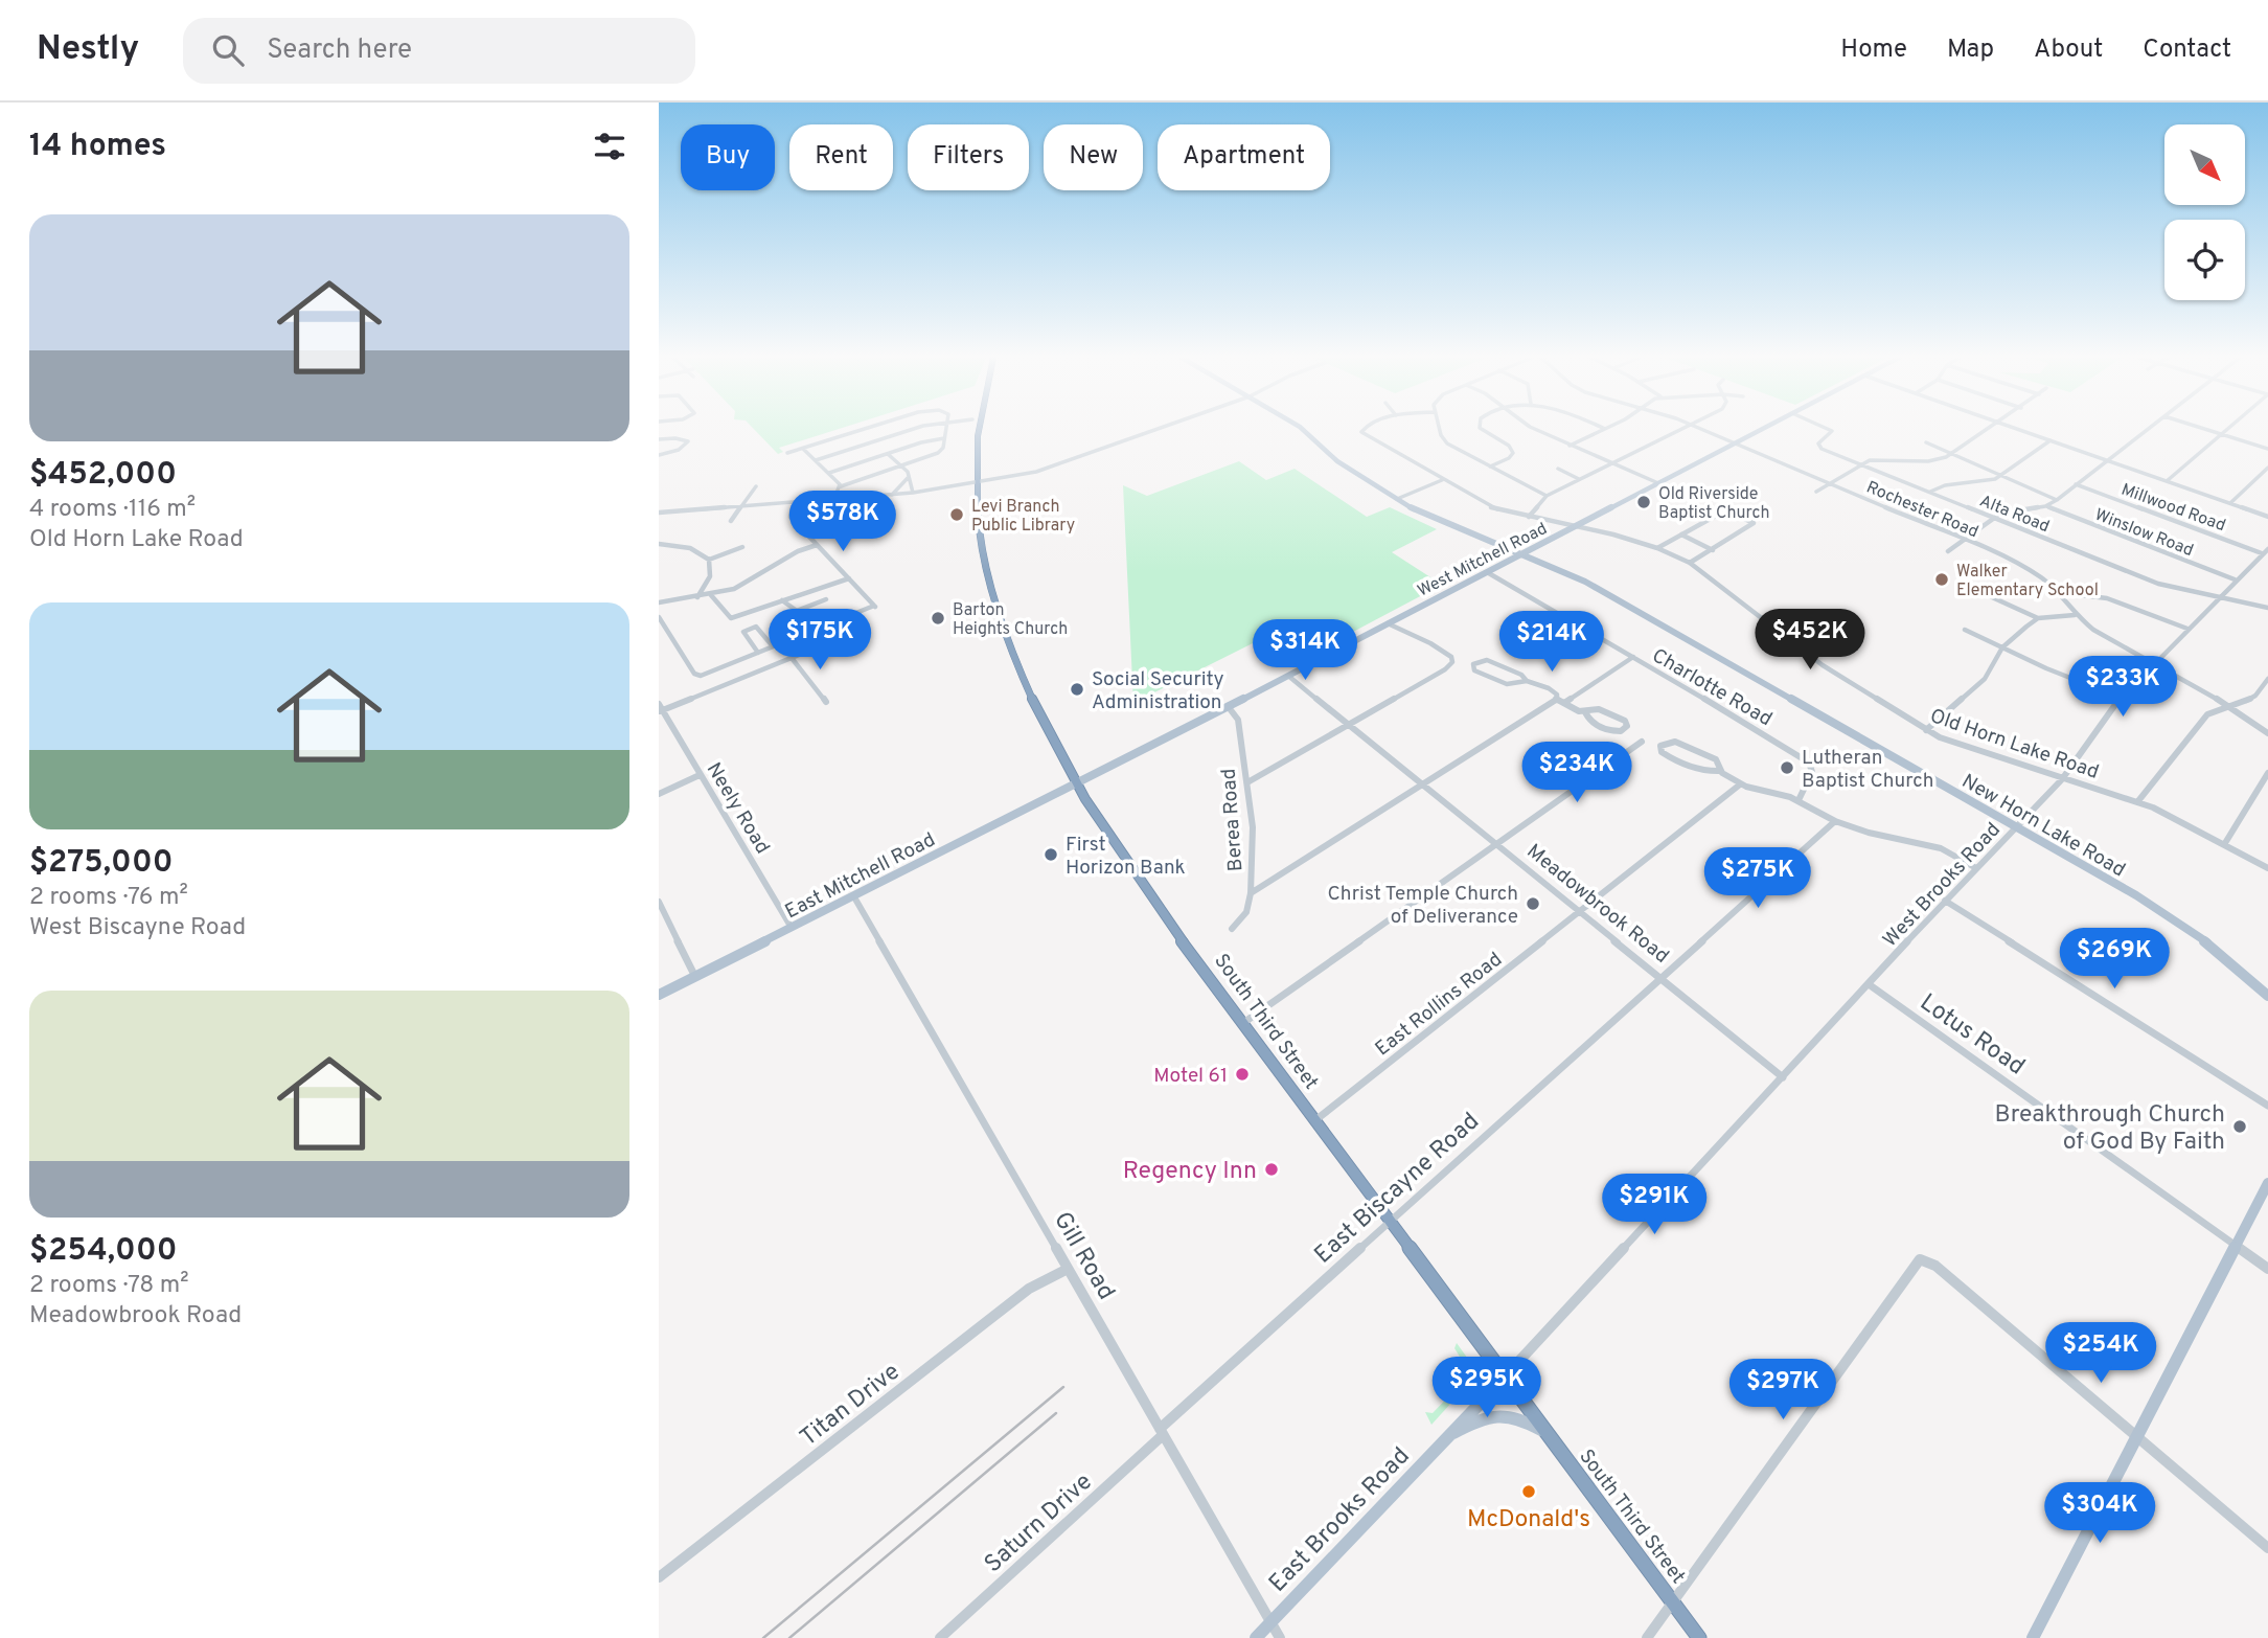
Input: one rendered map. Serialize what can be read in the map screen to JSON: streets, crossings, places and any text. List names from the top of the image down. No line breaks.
{"streets":{"highway":["South Third Street"],"main road":["West Mitchell Road","New Horn Lake Road","East Mitchell Road","East Brooks Road"],"street":["Millwood Road","Rochester Road","Alta Road","Winslow Road","Charlotte Road","Old Horn Lake Road","Neely Road","Berea Road","West Brooks Road","Meadowbrook Road","East Rollins Road","Lotus Road","East Biscayne Road","Gill Road","Titan Drive","Saturn Drive"]},"crossings":[["Millwood Road","West Brooks Road"],["Rochester Road","West Mitchell Road"],["Rochester Road","West Brooks Road"],["Alta Road","West Brooks Road"],["Winslow Road","West Brooks Road"],["West Mitchell Road","Charlotte Road"],["West Mitchell Road","Old Horn Lake Road"],["West Mitchell Road","Berea Road"],["West Mitchell Road","New Horn Lake Road"],["West Mitchell Road","East Mitchell Road"],["West Mitchell Road","Meadowbrook Road"],["West Mitchell Road","South Third Street"],["Old Horn Lake Road","West Brooks Road"],["Neely Road","East Mitchell Road"],["New Horn Lake Road","West Brooks Road"],["East Mitchell Road","South Third Street"],["East Mitchell Road","Gill Road"],["West Brooks Road","Meadowbrook Road"],["West Brooks Road","Lotus Road"],["West Brooks Road","East Brooks Road"],["Meadowbrook Road","East Rollins Road"],["Meadowbrook Road","East Biscayne Road"],["Meadowbrook Road","East Brooks Road"],["East Rollins Road","South Third Street"],["South Third Street","East Biscayne Road"],["South Third Street","East Brooks Road"],["East Biscayne Road","Gill Road"],["East Biscayne Road","Saturn Drive"],["Gill Road","Titan Drive"],["Gill Road","East Brooks Road"],["Gill Road","Saturn Drive"]],"places":["Old Riverside Baptist Church","Levi Branch Public Library","Walker Elementary School","Barton Heights Church","Social Security Administration","Lutheran Baptist Church","First Horizon Bank","Christ Temple Church of Deliverance","Motel 61","Breakthrough Church of God By Faith","Regency Inn","McDonald's"],"north":"bottom right","page":{"header":"Nestly","search":"Search here","nav":["Home","Map","About","Contact"],"heading":"14 homes","chip":["Buy","Rent","Filters","New","Apartment"],"list":[{"name":"$452,000","note":"4 rooms · 116 m² · Old Horn Lake Road"},{"name":"$275,000","note":"2 rooms · 76 m² · West Biscayne Road"},{"name":"$254,000","note":"2 rooms · 78 m² · Meadowbrook Road"}],"price":["$578K","$175K","$452K","$214K","$314K","$233K","$234K","$275K","$269K","$291K","$254K","$295K","$297K","$304K"]}}
